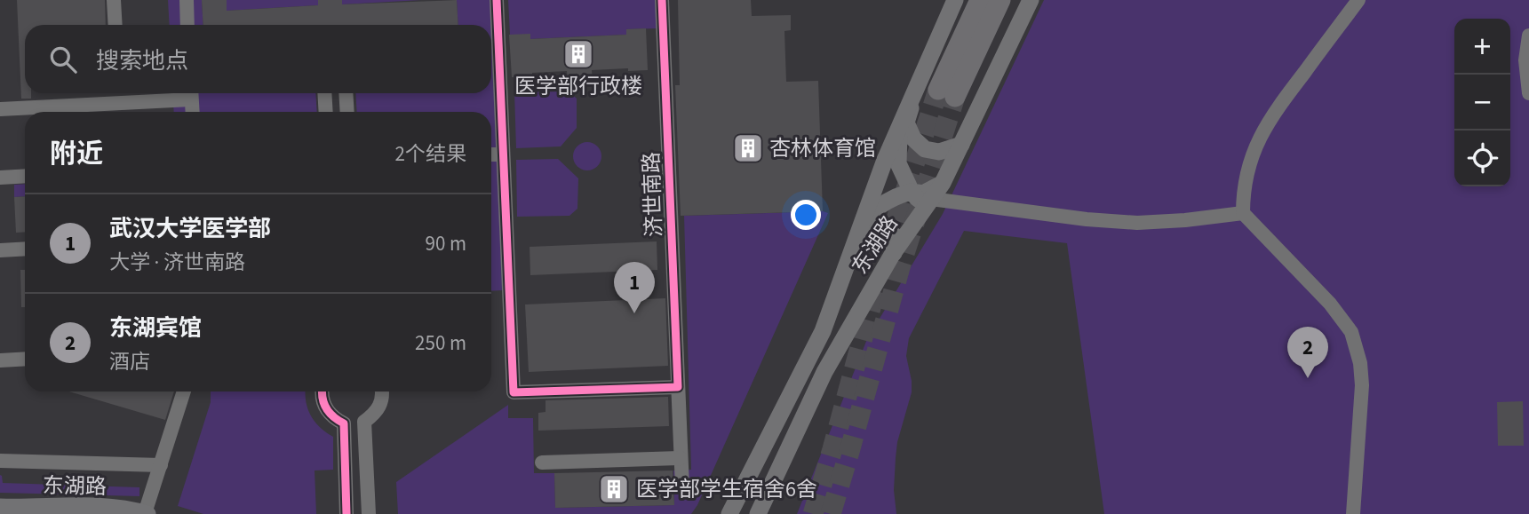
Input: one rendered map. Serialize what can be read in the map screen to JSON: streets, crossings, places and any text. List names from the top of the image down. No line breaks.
{"streets":{"main road":["东湖路"],"street":["济世南路"]},"places":{"building":["医学部行政楼","杏林体育馆","医学部学生宿舍6舍"]},"page":{"map_buttons":["+","−"],"search":"搜索地点","heading":["附近","2个结果"],"list":[{"mark":"1","name":"武汉大学医学部","note":"大学 · 济世南路","value":"90 m"},{"mark":"2","name":"东湖宾馆","note":"酒店","value":"250 m"}],"pins":["1","2"]}}
